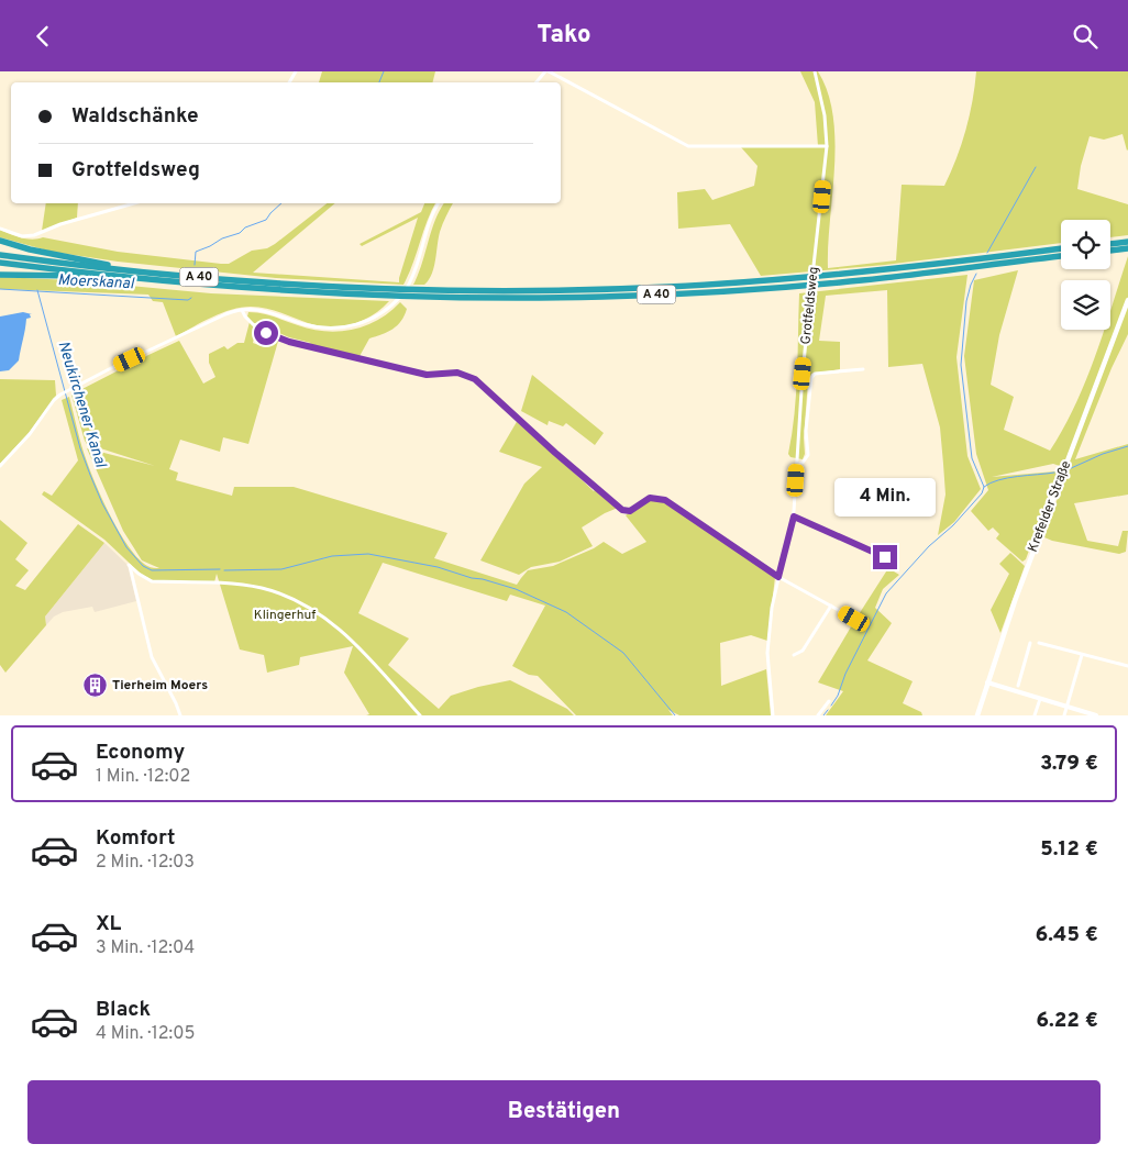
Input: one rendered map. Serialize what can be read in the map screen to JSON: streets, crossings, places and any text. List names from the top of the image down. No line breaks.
{"streets":{"highway":["A 40"],"main road":["Krefelder Straße"],"street":["Grotfeldsweg"]},"water":["Moerskanal","Neukirchener Kanal"],"parks":["Klingerhuf"],"places":{"building":["Tierheim Moers"]},"page":{"header":"Tako","banner":["Waldschänke","Grotfeldsweg"],"bubble":"4 Min.","list":[{"name":"Economy","note":"1 Min. · 12:02","value":"3.79 €"},{"name":"Komfort","note":"2 Min. · 12:03","value":"5.12 €"},{"name":"XL","note":"3 Min. · 12:04","value":"6.45 €"},{"name":"Black","note":"4 Min. · 12:05","value":"6.22 €"}],"buttons":"Bestätigen"}}
